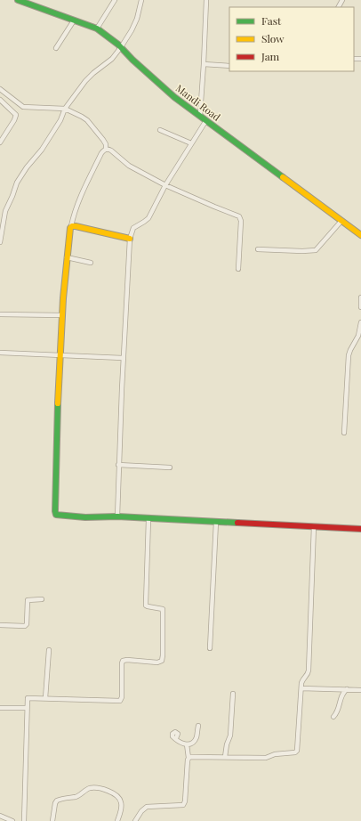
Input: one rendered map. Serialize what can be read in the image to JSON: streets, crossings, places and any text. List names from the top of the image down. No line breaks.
{"streets":{"street":["Mandi Road"]},"legend":["Fast","Slow","Jam"]}
